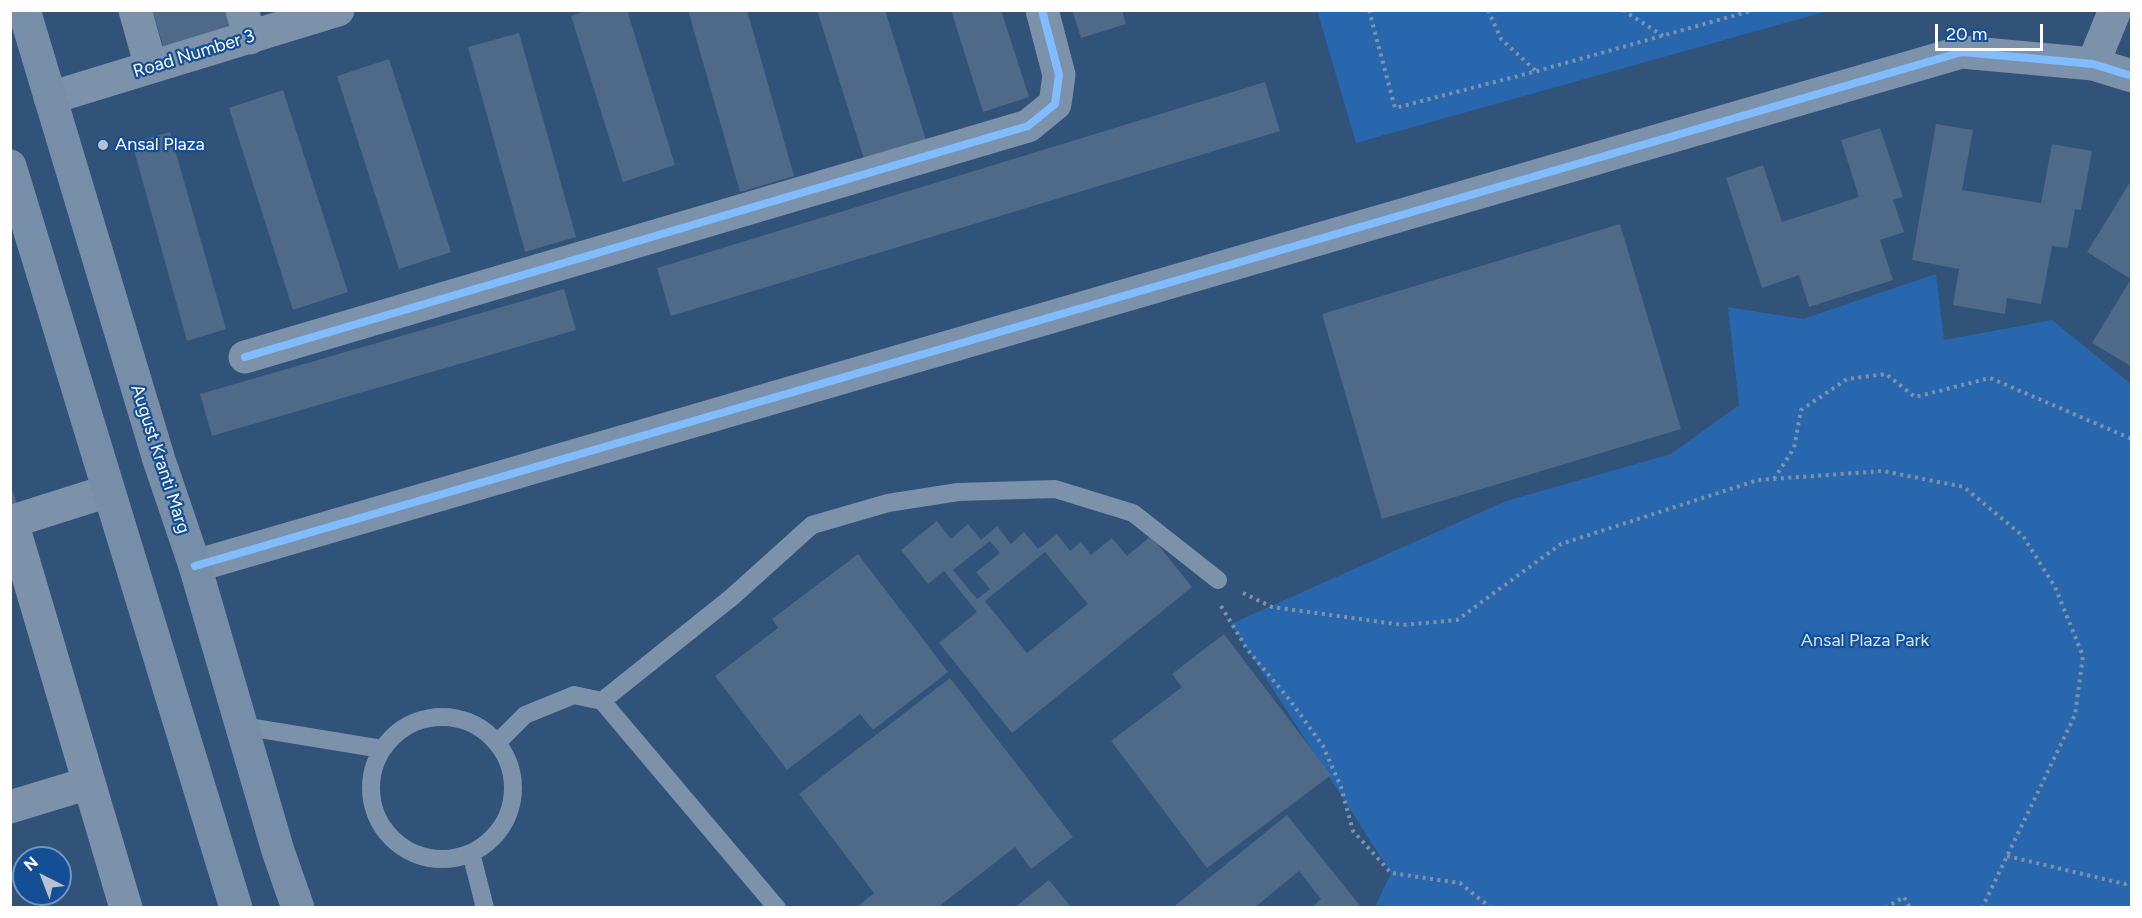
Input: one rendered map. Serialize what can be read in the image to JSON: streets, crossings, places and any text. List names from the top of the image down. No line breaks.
{"streets":{"main road":["August Kranti Marg"],"street":["Road Number 3"]},"crossings":[["Road Number 3","August Kranti Marg"]],"parks":["Ansal Plaza Park"],"places":["Ansal Plaza"],"scale_bar":"20 m","north":"top left"}
